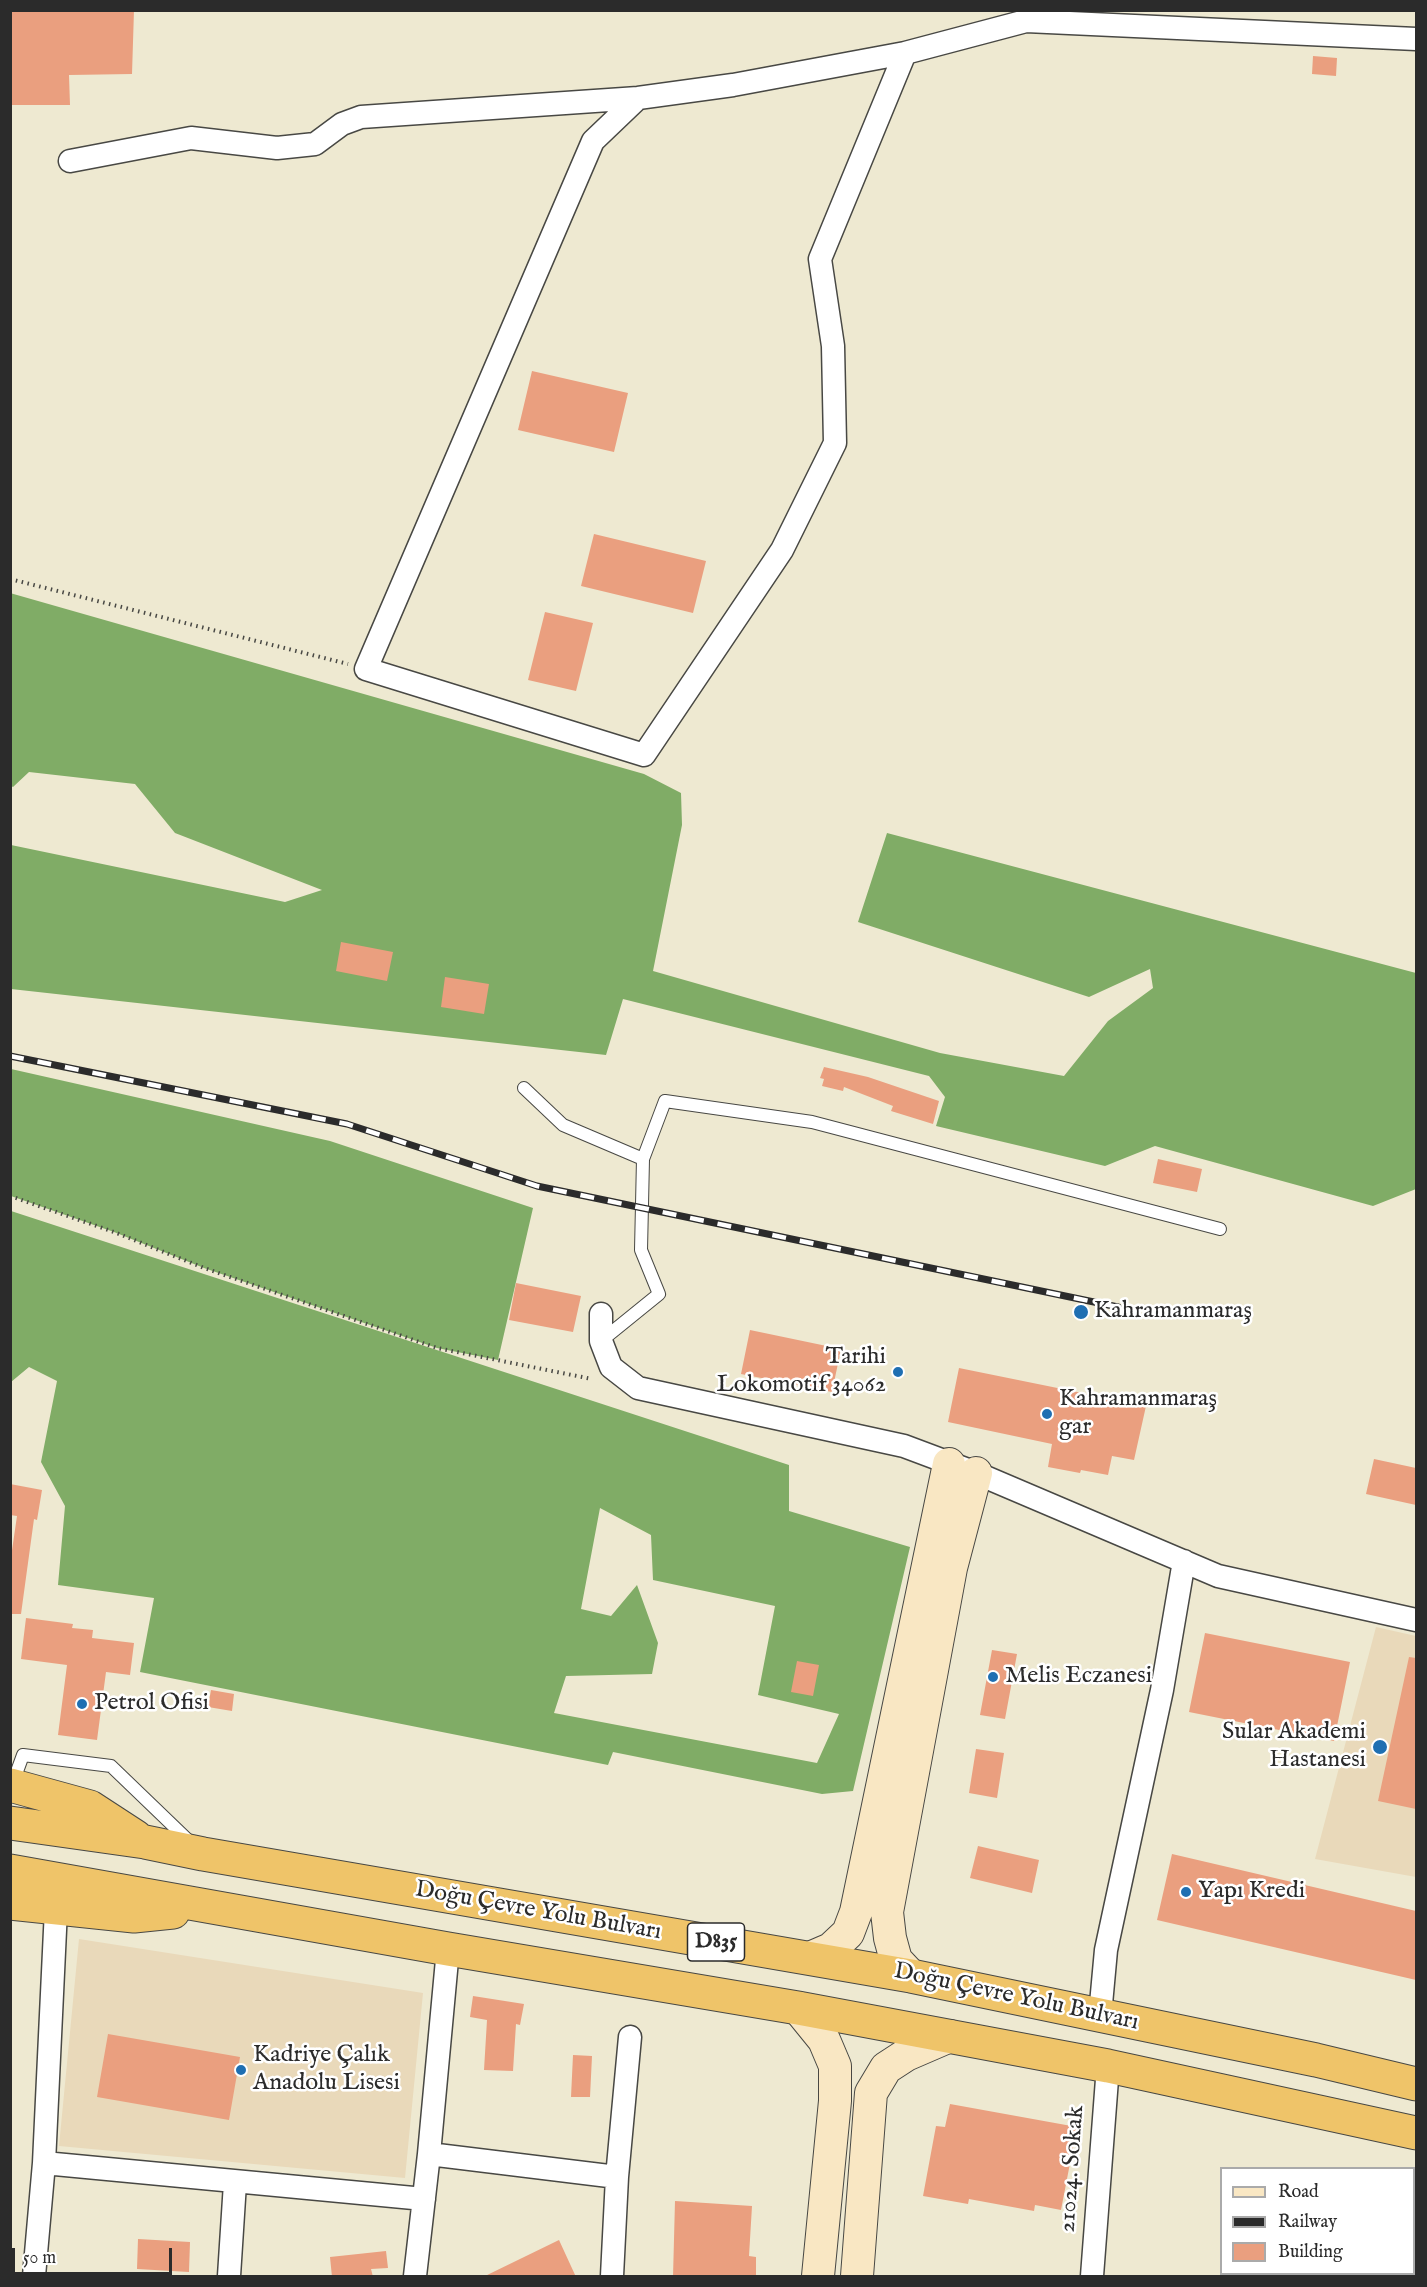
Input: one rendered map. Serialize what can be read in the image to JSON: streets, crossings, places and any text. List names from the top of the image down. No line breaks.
{"streets":{"highway":["Doğu Çevre Yolu Bulvarı","D835"],"street":["21024. Sokak"]},"crossings":[["Doğu Çevre Yolu Bulvarı","21024. Sokak"]],"places":["Kahramanmaraş","Tarihi Lokomotif 34062","Kahramanmaraş gar","Melis Eczanesi","Petrol Ofisi","Sular Akademi Hastanesi","Yapı Kredi","Kadriye Çalık Anadolu Lisesi"],"legend":["Road","Railway","Building"],"scale_bar":"50 m"}
